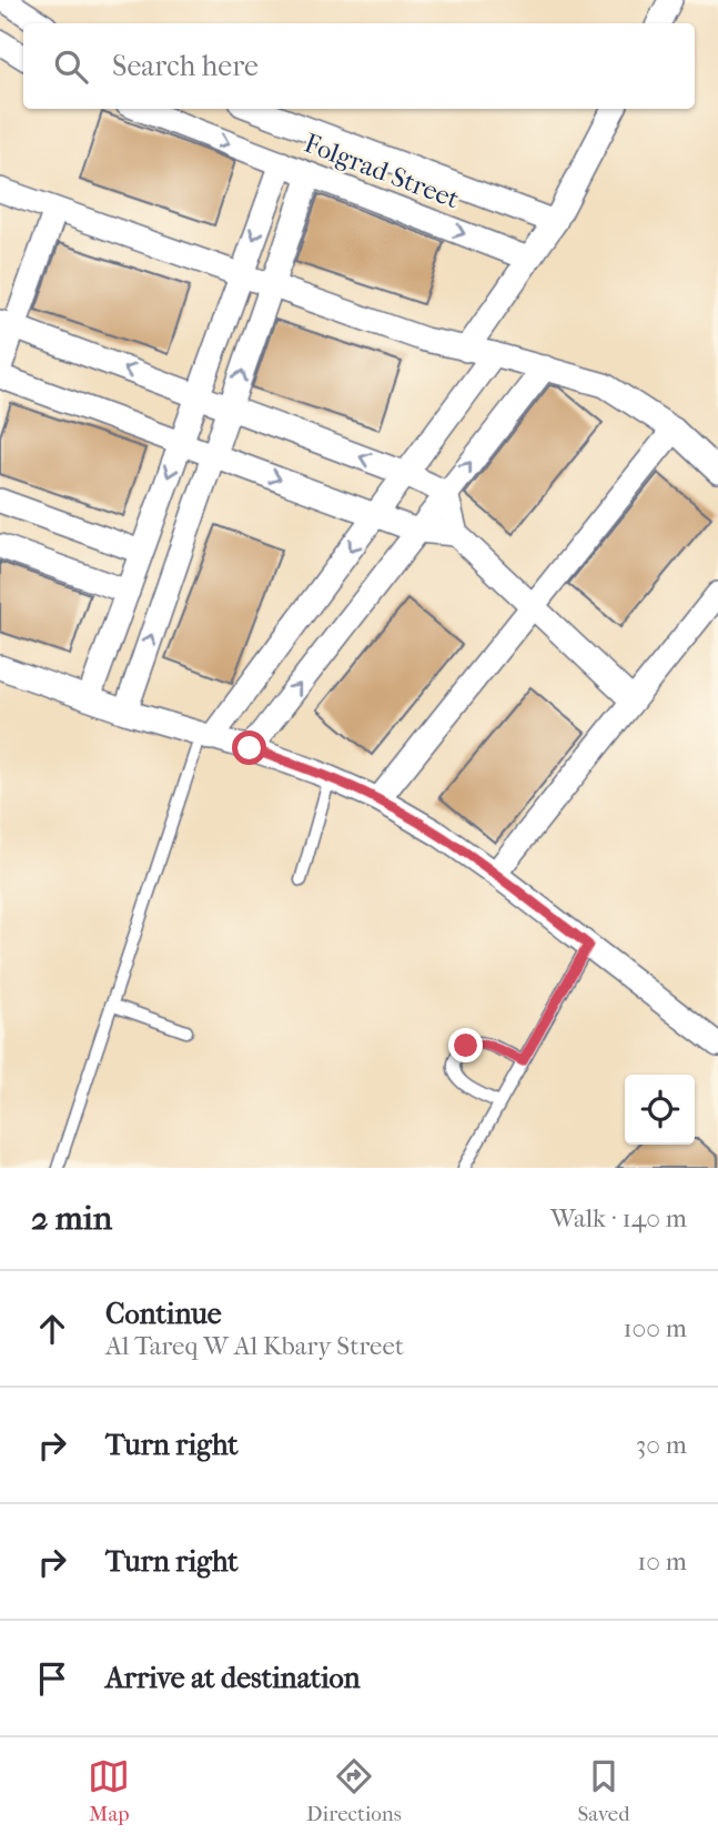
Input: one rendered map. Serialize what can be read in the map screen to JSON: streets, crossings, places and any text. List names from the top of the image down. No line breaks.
{"streets":{"street":["Folgrad Street"]},"page":{"search":"Search here","heading":["2 min","Walk · 140 m"],"list":[["Continue","Al Tareq W Al Kbary Street","100 m"],["Turn right","30 m"],["Turn right","10 m"],"Arrive at destination"],"nav":["Map","Directions","Saved"]}}
